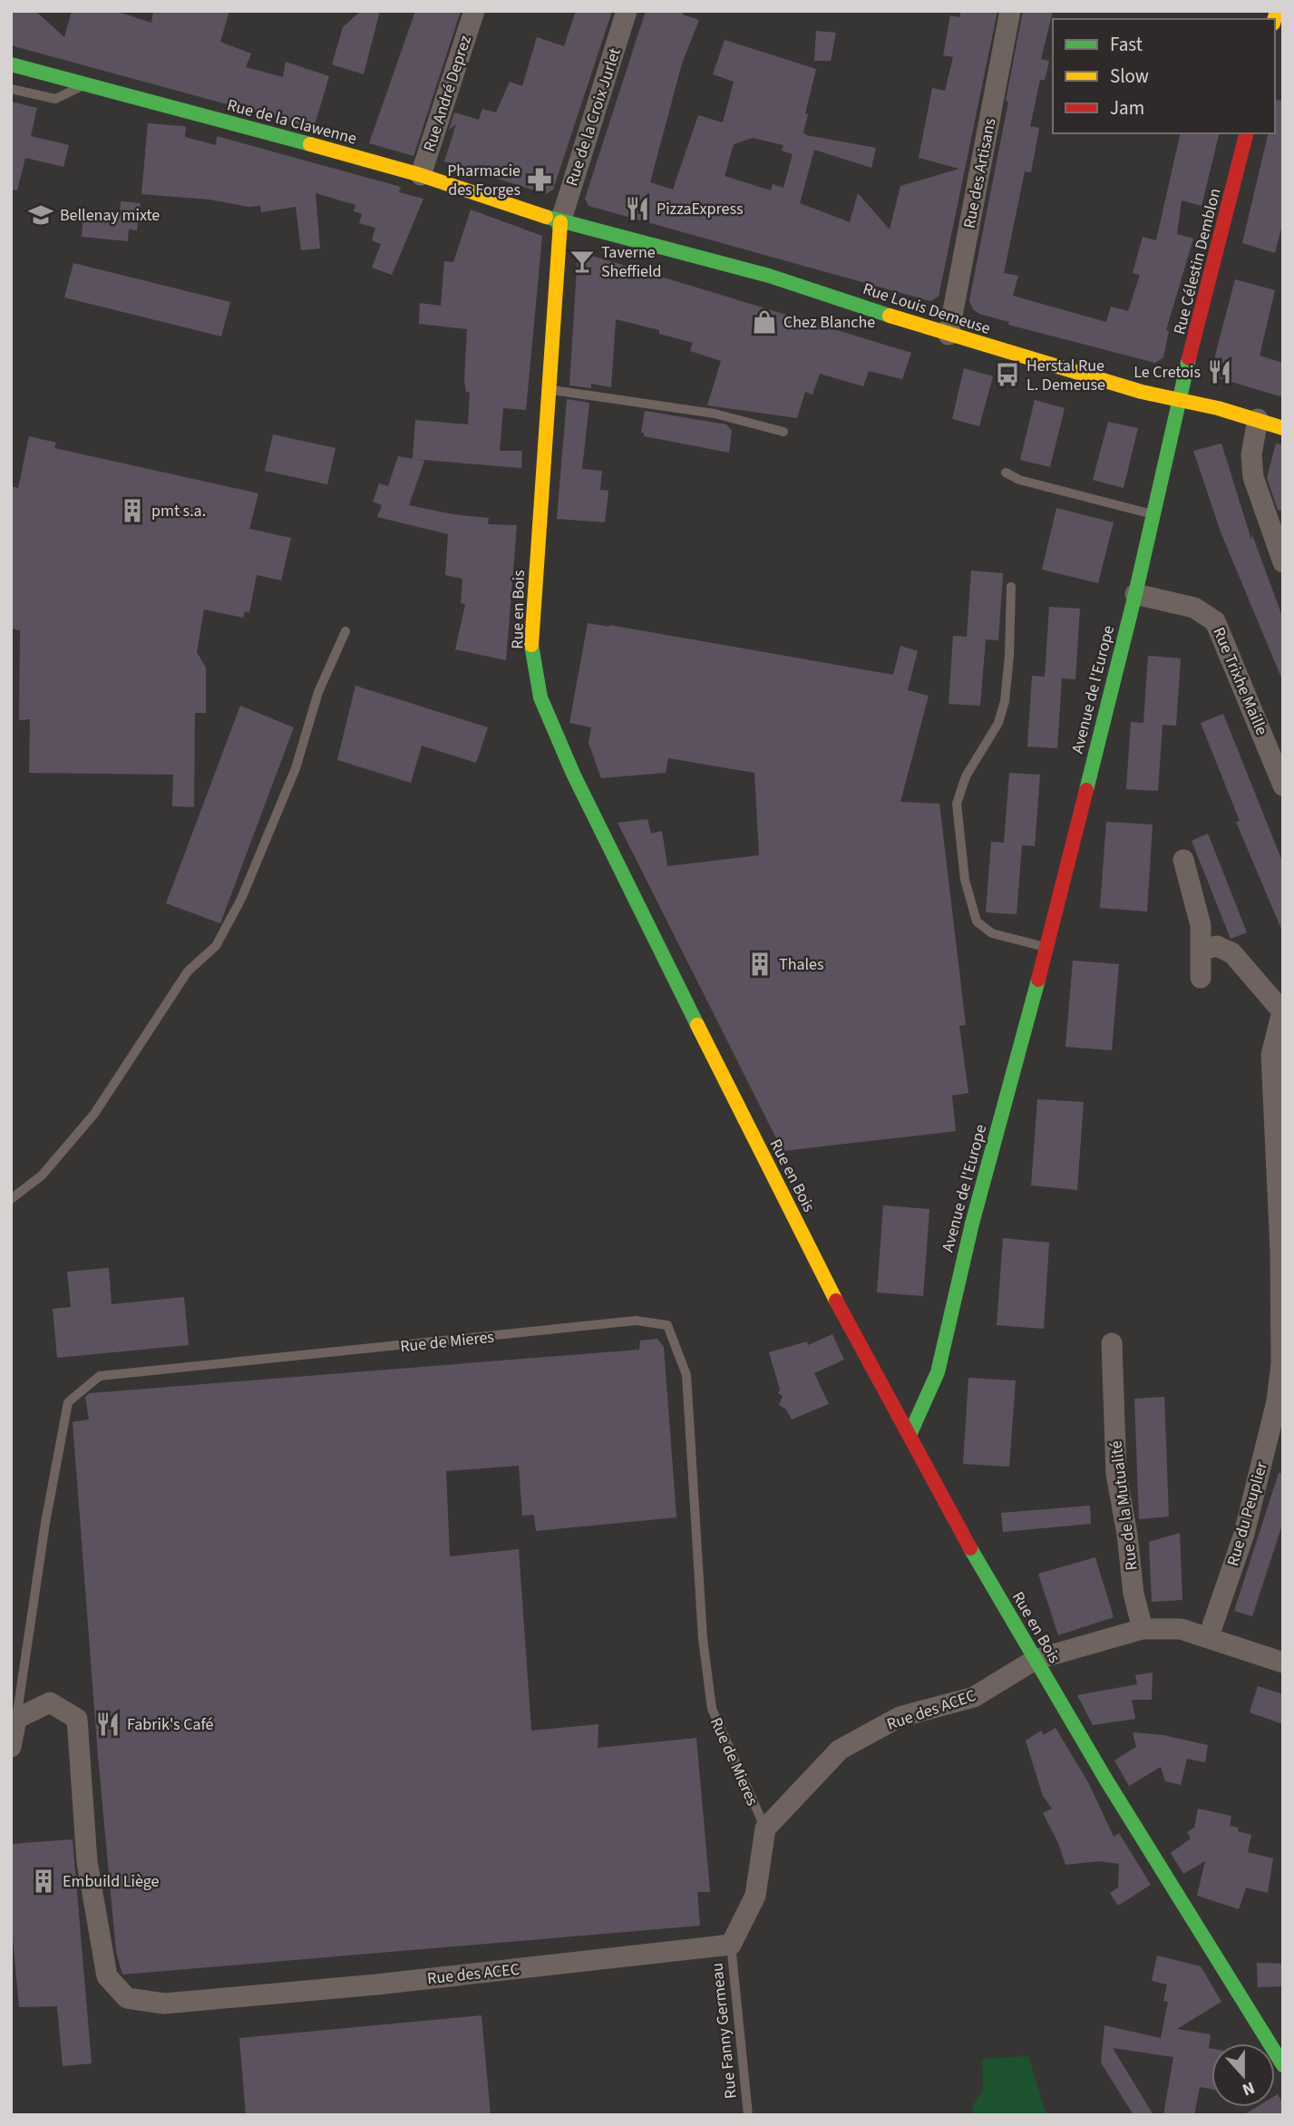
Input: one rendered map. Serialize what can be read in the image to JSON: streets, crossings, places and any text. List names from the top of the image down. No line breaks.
{"streets":{"street":["Rue André Deprez","Rue de la Croix Jurlet","Rue de la Clawenne","Rue des Artisans","Rue Célestin Demblon","Rue Louis Demeuse","Rue en Bois","Rue Trixhe Maille","Avenue de l'Europe","Rue de Mieres","Rue de la Mutualité","Rue du Peuplier","Rue des ACEC"],"lane":["Rue Fanny Germeau"]},"crossings":[["Rue André Deprez","Rue de la Clawenne"],["Rue de la Croix Jurlet","Rue de la Clawenne"],["Rue de la Croix Jurlet","Rue Louis Demeuse"],["Rue de la Croix Jurlet","Rue en Bois"],["Rue de la Clawenne","Rue Louis Demeuse"],["Rue de la Clawenne","Rue en Bois"],["Rue des Artisans","Rue Louis Demeuse"],["Rue Célestin Demblon","Rue Louis Demeuse"],["Rue Célestin Demblon","Avenue de l'Europe"],["Rue Louis Demeuse","Rue en Bois"],["Rue Louis Demeuse","Avenue de l'Europe"],["Rue en Bois","Avenue de l'Europe"],["Rue en Bois","Rue des ACEC"],["Rue Trixhe Maille","Avenue de l'Europe"],["Rue de Mieres","Rue des ACEC"],["Rue de la Mutualité","Rue des ACEC"],["Rue du Peuplier","Rue des ACEC"],["Rue des ACEC","Rue Fanny Germeau"]],"places":{"pharmacy":["Pharmacie des Forges"],"restaurant":["PizzaExpress","Le Cretois","Fabrik's Café"],"school or university":["Bellenay mixte"],"bar":["Taverne Sheffield"],"shop":["Chez Blanche"],"bus stop":["Herstal Rue L. Demeuse"],"building":["pmt s.a.","Thales","Embuild Liège"]},"legend":["Fast","Slow","Jam"],"north":"bottom"}
